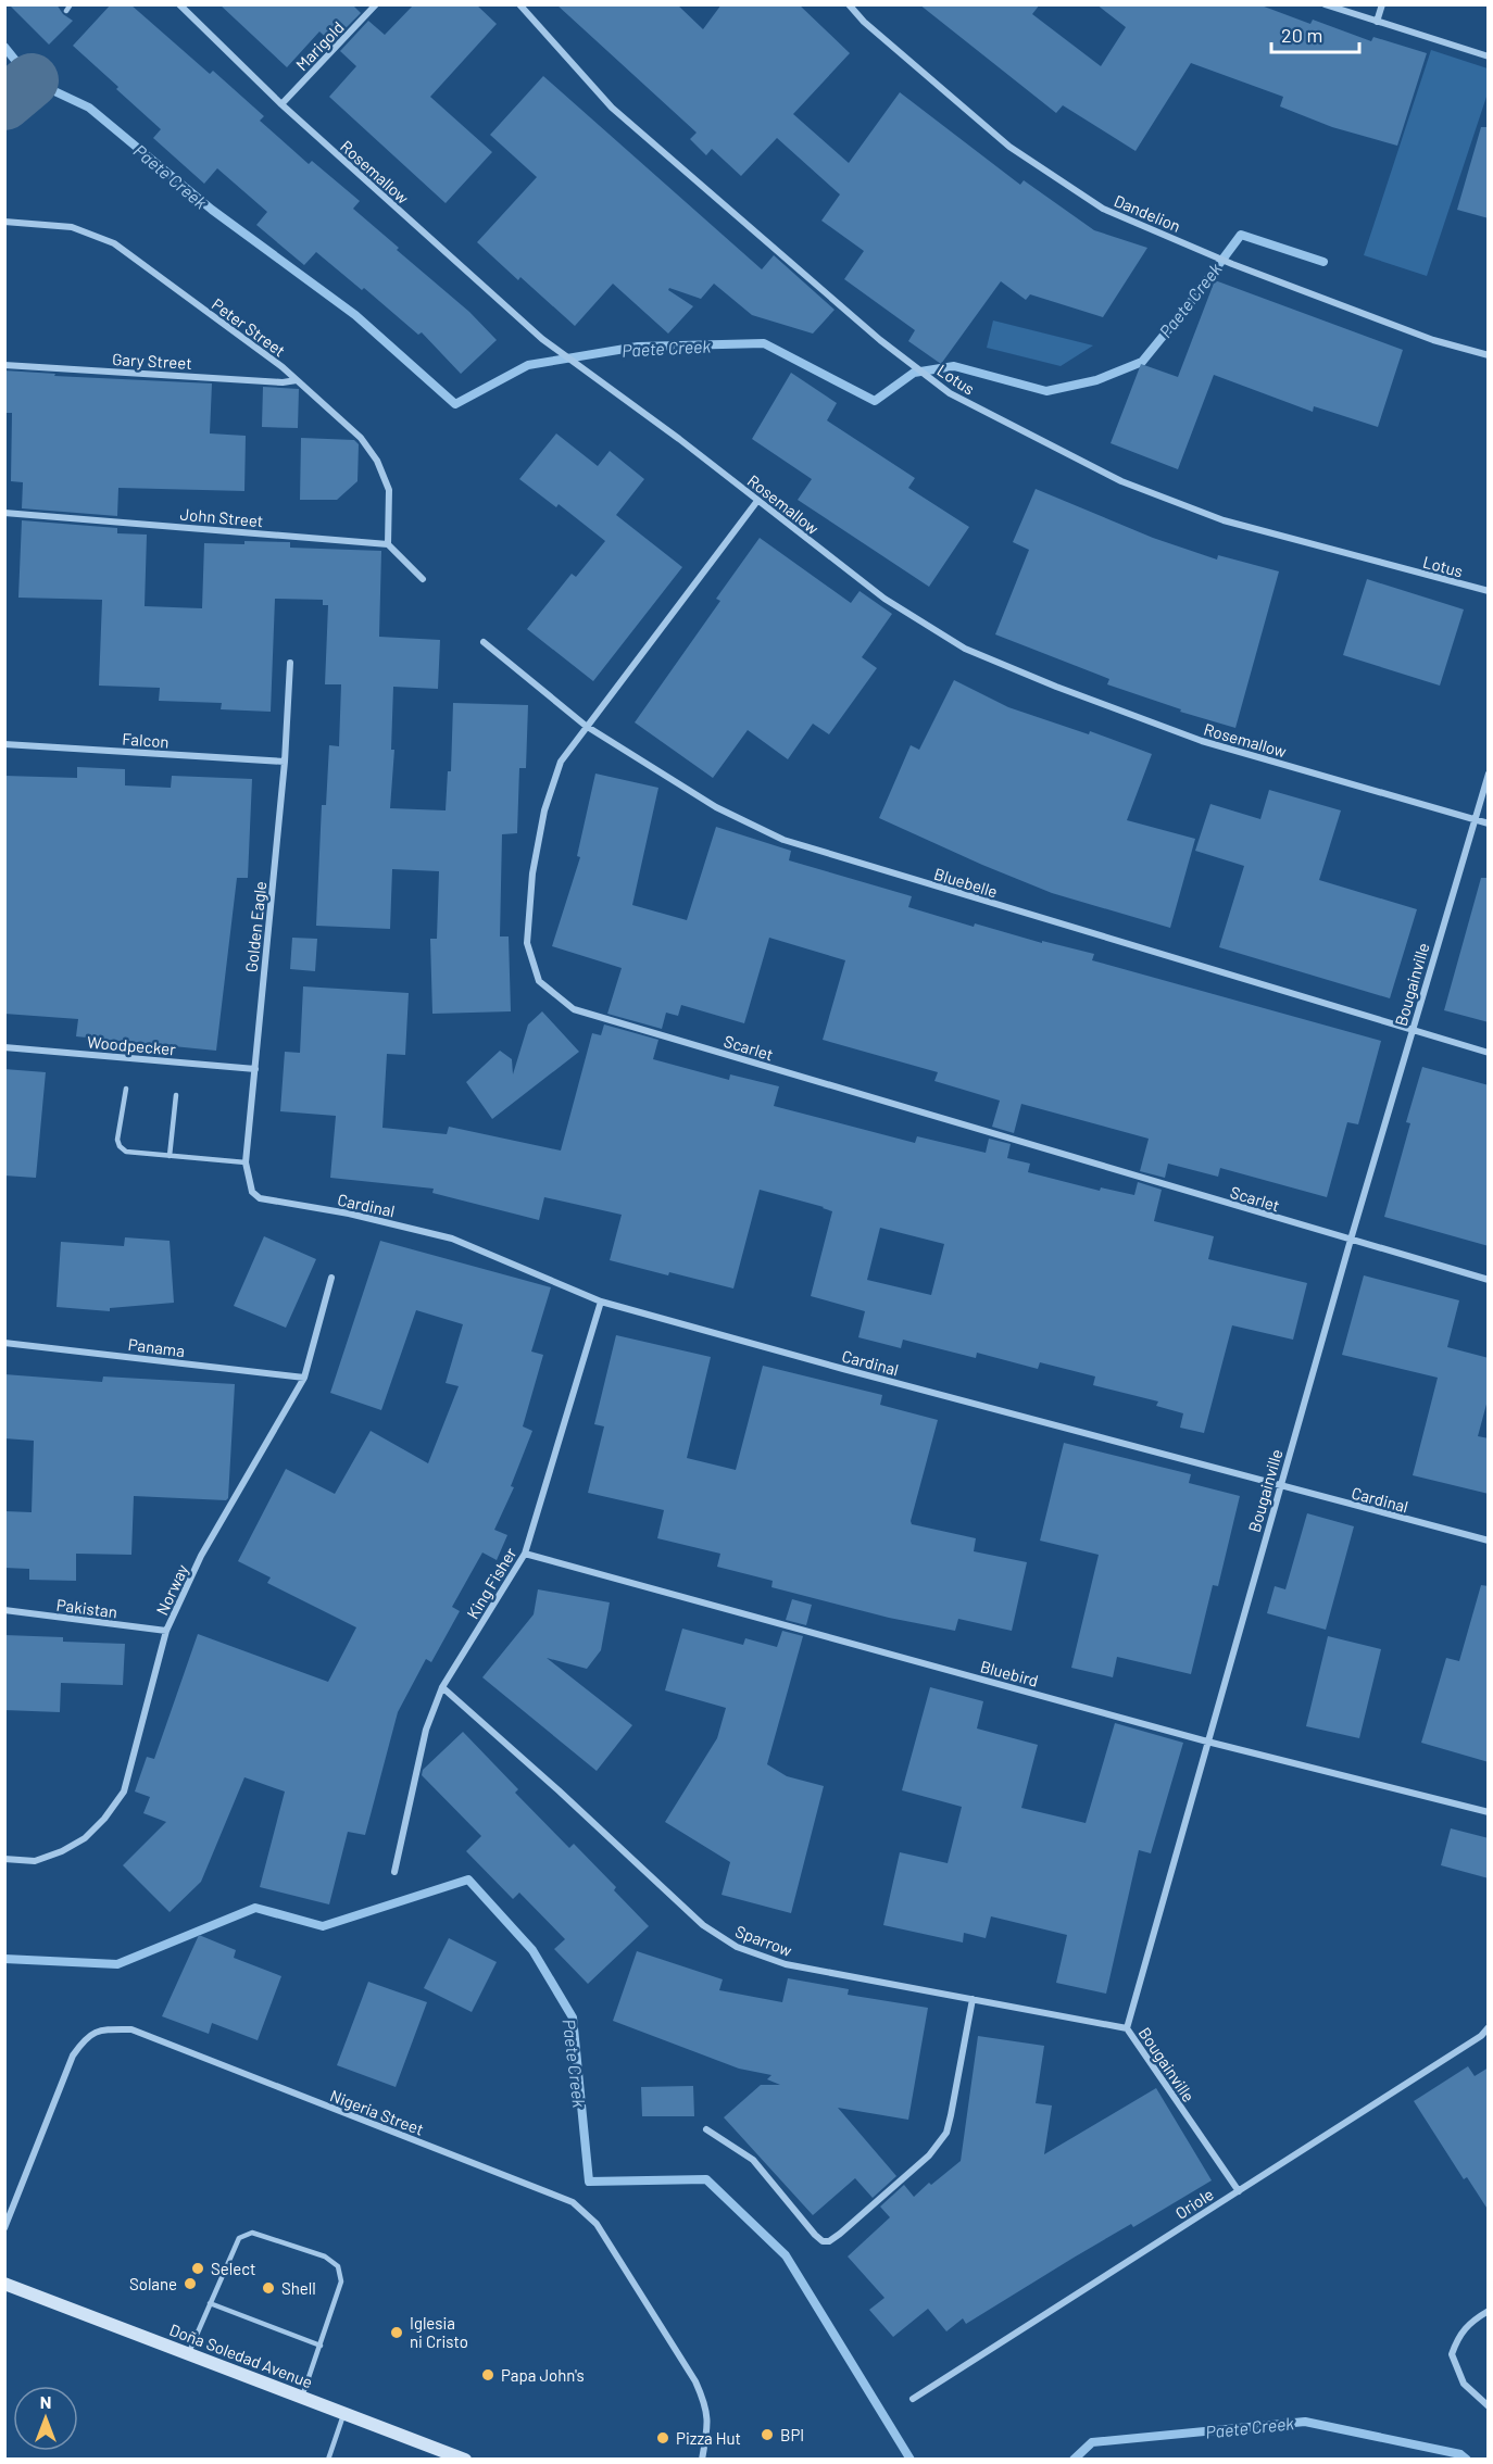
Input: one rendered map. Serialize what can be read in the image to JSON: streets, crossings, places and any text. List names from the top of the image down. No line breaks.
{"streets":{"main road":["Doña Soledad Avenue"],"street":["Marigold","Rosemallow","Dandelion","Peter Street","Gary Street","Lotus","John Street","Falcon","Bluebelle","Golden Eagle","Bougainville","Woodpecker","Scarlet","Cardinal","Panama","King Fisher","Norway","Pakistan","Bluebird","Sparrow","Nigeria Street","Oriole"]},"crossings":[["Marigold","Rosemallow"],["Rosemallow","Bougainville"],["Rosemallow","Scarlet"],["Peter Street","Gary Street"],["Peter Street","John Street"],["Falcon","Golden Eagle"],["Bluebelle","Bougainville"],["Bluebelle","Scarlet"],["Golden Eagle","Woodpecker"],["Golden Eagle","Cardinal"],["Bougainville","Scarlet"],["Bougainville","Cardinal"],["Bougainville","Bluebird"],["Bougainville","Sparrow"],["Bougainville","Oriole"],["Cardinal","King Fisher"],["Panama","Norway"],["King Fisher","Bluebird"],["King Fisher","Sparrow"],["Norway","Pakistan"]],"water":["Paete Creek"],"places":["Select","Solane","Shell","Iglesia ni Cristo","Papa John's","BPI","Pizza Hut"],"scale_bar":"20 m","north":"top"}
